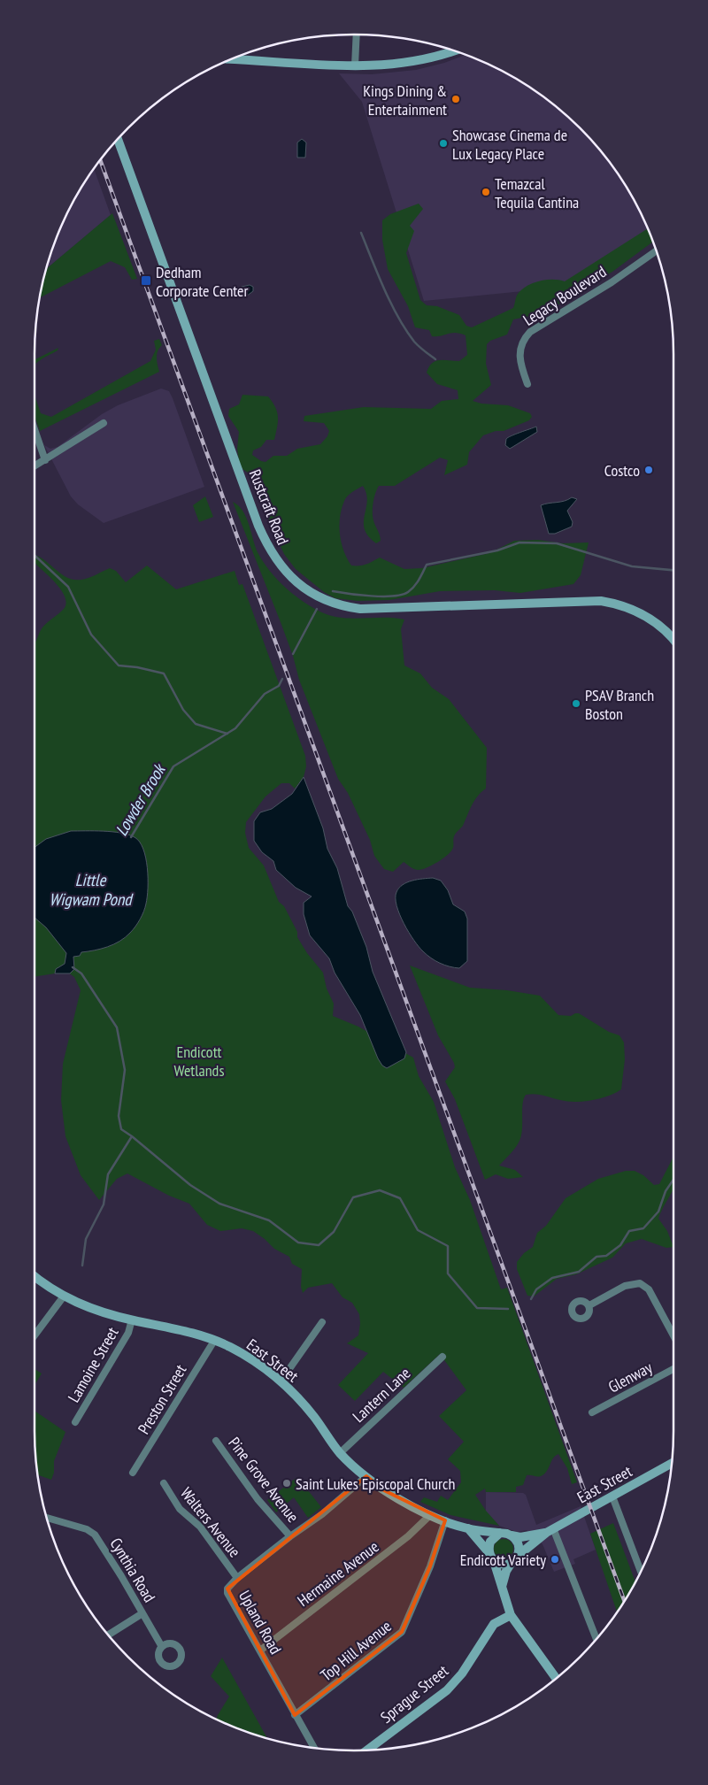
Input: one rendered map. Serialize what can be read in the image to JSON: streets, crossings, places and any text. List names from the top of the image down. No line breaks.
{"streets":{"main road":["Rustcraft Road","East Street","Sprague Street"],"street":["Legacy Boulevard","Lamoine Street","Glenway","Lantern Lane","Preston Street","Pine Grove Avenue","Walters Avenue","Cynthia Road","Hermaine Avenue","Upland Road","Top Hill Avenue"]},"crossings":[["East Street","Lamoine Street"],["East Street","Lantern Lane"],["East Street","Preston Street"],["East Street","Hermaine Avenue"],["East Street","Upland Road"],["East Street","Top Hill Avenue"],["Pine Grove Avenue","Upland Road"],["Walters Avenue","Upland Road"],["Hermaine Avenue","Upland Road"],["Upland Road","Top Hill Avenue"]],"water":["Lowder Brook","Little Wigwam Pond"],"parks":["Endicott Wetlands"],"places":{"other":["Kings Dining & Entertainment","Showcase Cinema de Lux Legacy Place","Temazcal Tequila Cantina","Costco","PSAV Branch Boston","Saint Lukes Episcopal Church","Endicott Variety"],"transit":["Dedham Corporate Center"]}}
